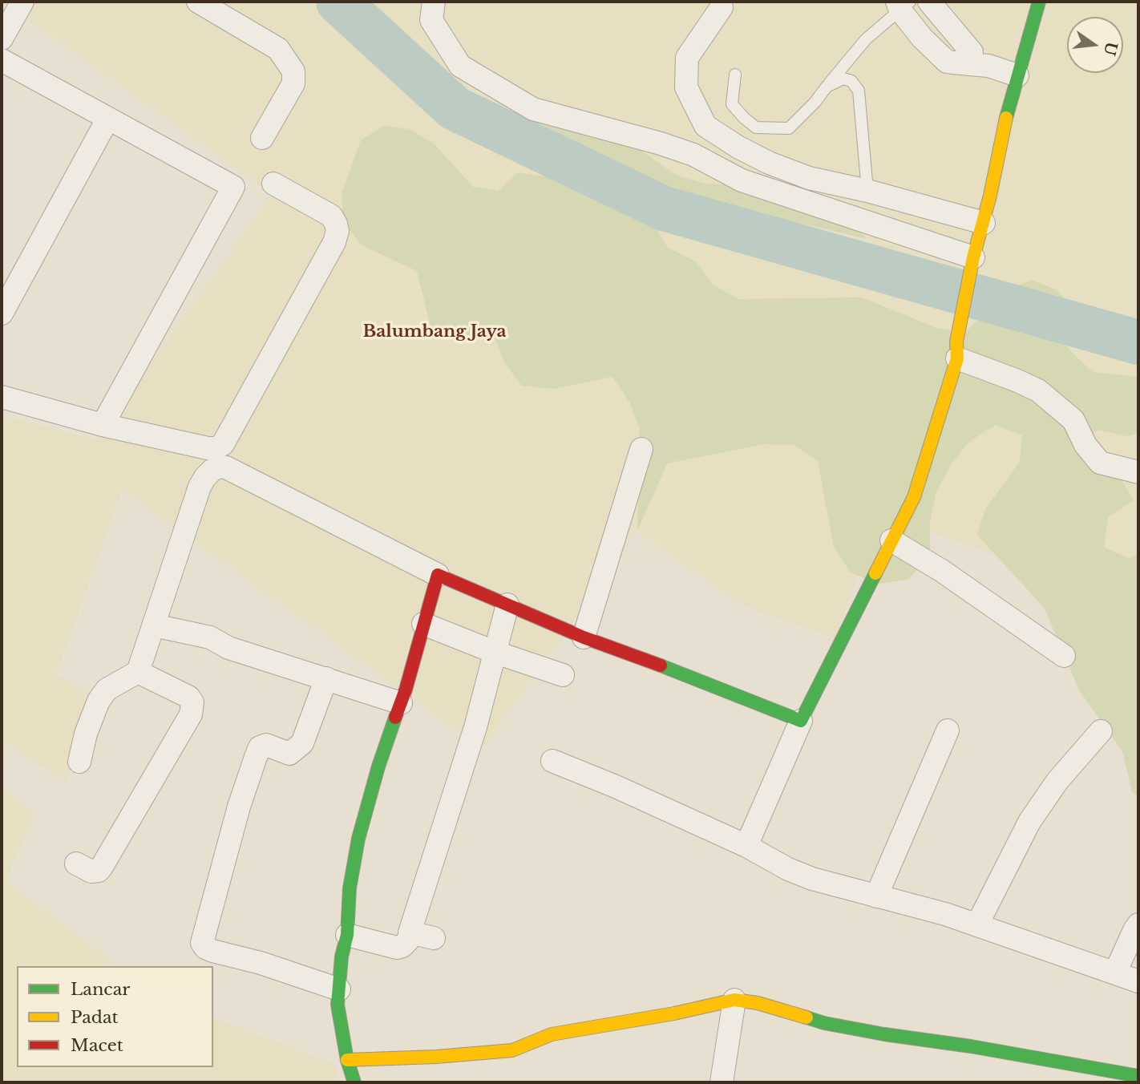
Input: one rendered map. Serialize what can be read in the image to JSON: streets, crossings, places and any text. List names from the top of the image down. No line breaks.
{"districts":["Balumbang Jaya"],"legend":["Lancar","Padat","Macet"],"north":"right"}
